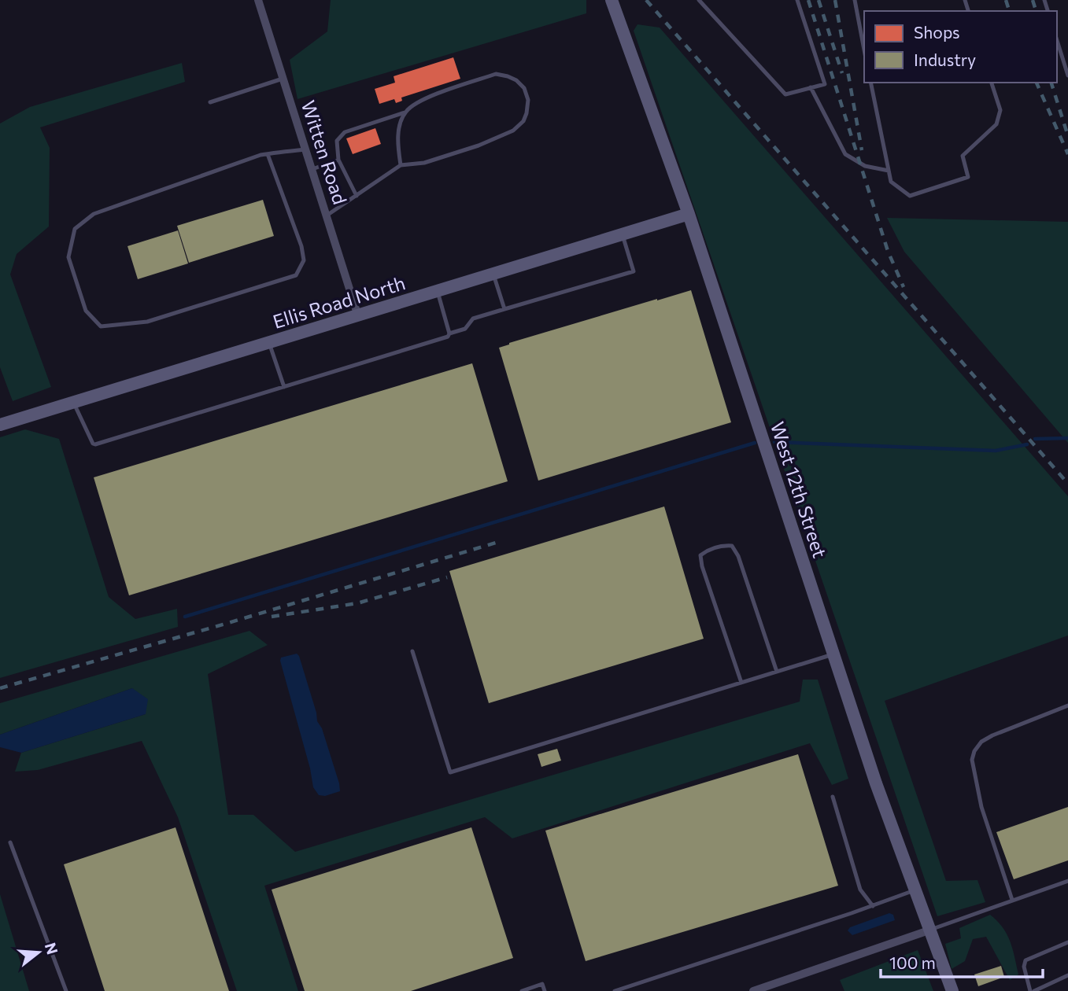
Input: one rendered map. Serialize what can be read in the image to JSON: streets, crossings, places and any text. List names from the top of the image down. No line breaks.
{"streets":{"street":["Witten Road","Ellis Road North","West 12th Street"]},"crossings":[["Witten Road","Ellis Road North"],["Ellis Road North","West 12th Street"]],"legend":["Shops","Industry"],"scale_bar":"100 m","north":"right"}
